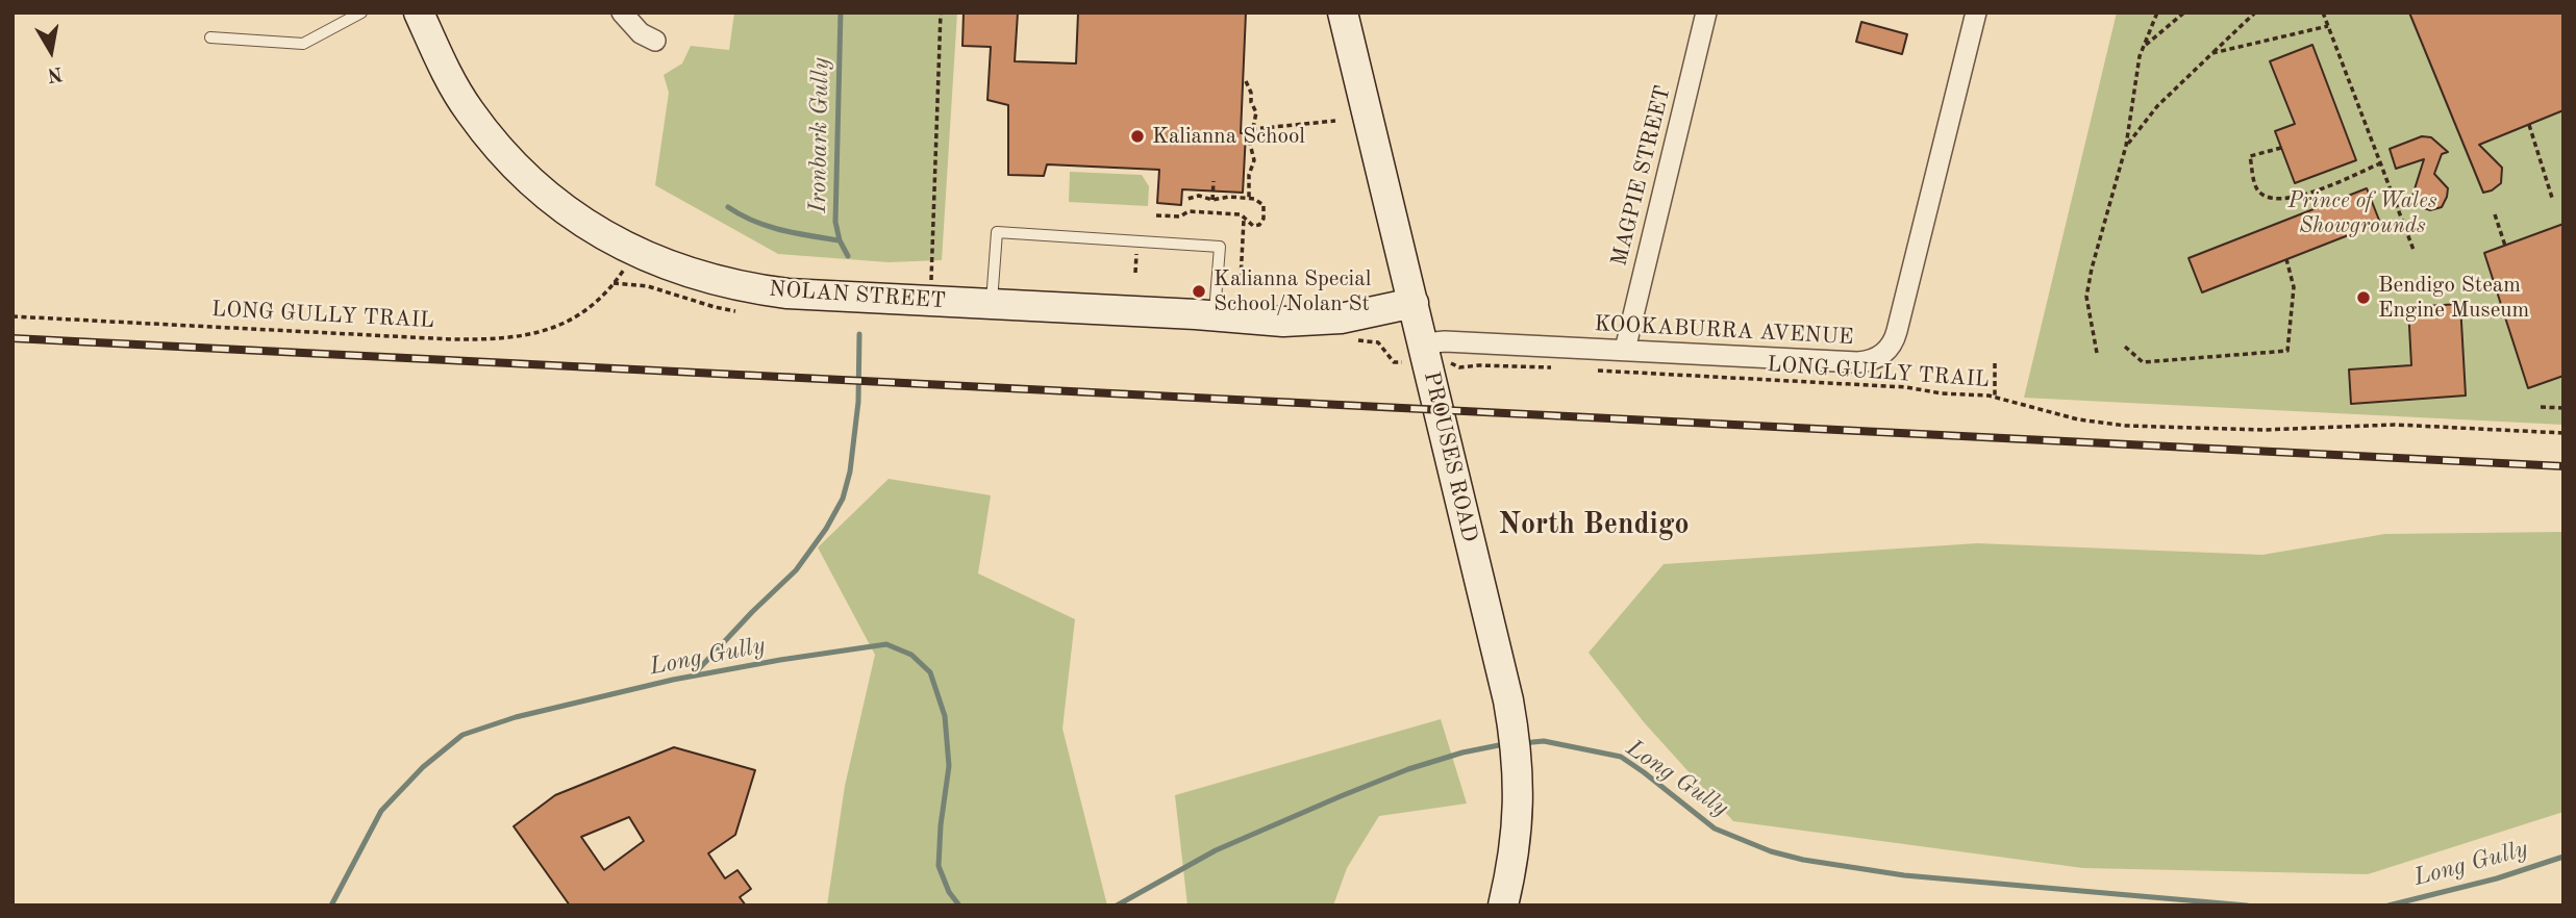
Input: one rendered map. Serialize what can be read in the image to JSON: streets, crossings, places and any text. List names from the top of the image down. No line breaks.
{"streets":{"street":["MAGPIE STREET","NOLAN STREET","KOOKABURRA AVENUE","PROUSES ROAD"],"path":["LONG GULLY TRAIL"]},"crossings":[["MAGPIE STREET","KOOKABURRA AVENUE"],["NOLAN STREET","PROUSES ROAD"],["KOOKABURRA AVENUE","PROUSES ROAD"]],"districts":["North Bendigo"],"water":["Ironbark Gully","Long Gully"],"parks":["Prince of Wales Showgrounds"],"places":["Kalianna School","Kalianna Special School/Nolan St","Bendigo Steam Engine Museum"],"north":"bottom"}
